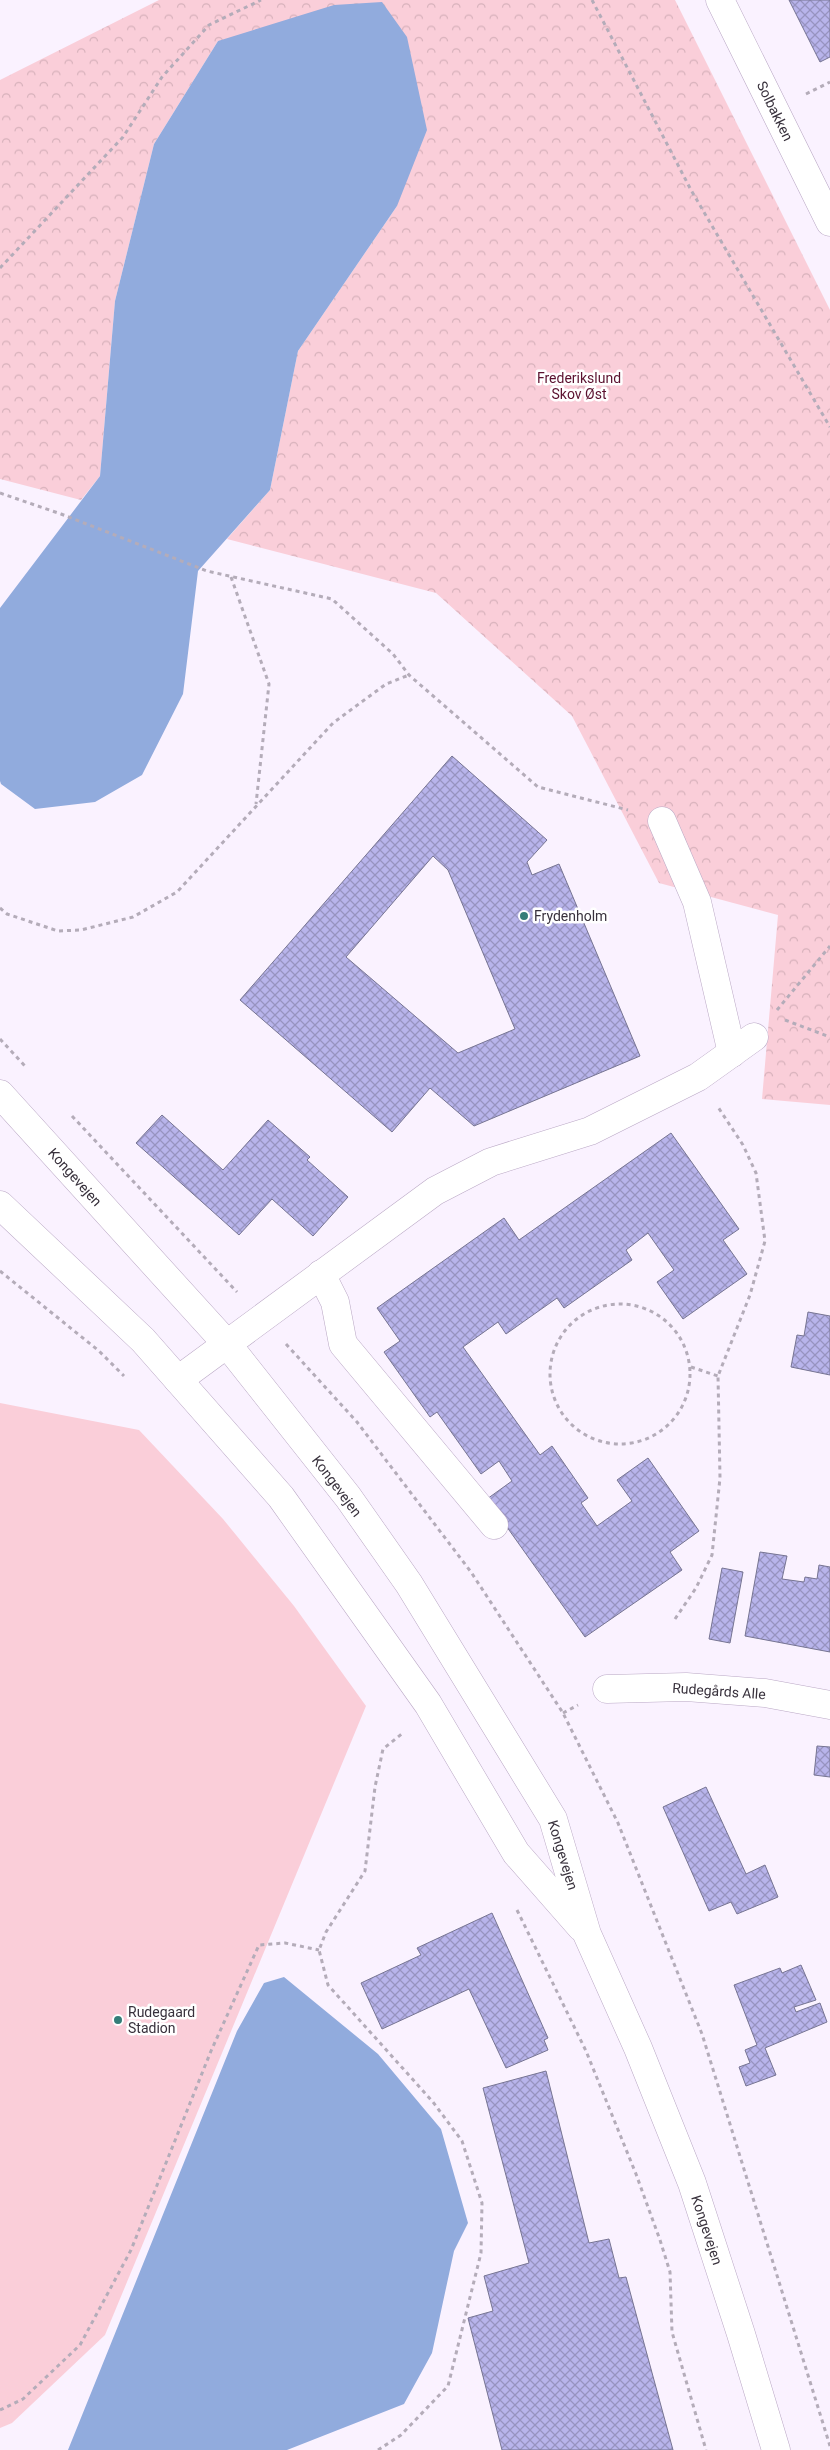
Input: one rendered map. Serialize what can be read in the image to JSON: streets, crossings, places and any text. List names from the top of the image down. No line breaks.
{"streets":{"main road":["Solbakken","Kongevejen","Rudegårds Alle"]},"parks":["Frederikslund Skov Øst"],"places":["Frydenholm","Rudegaard Stadion"]}
